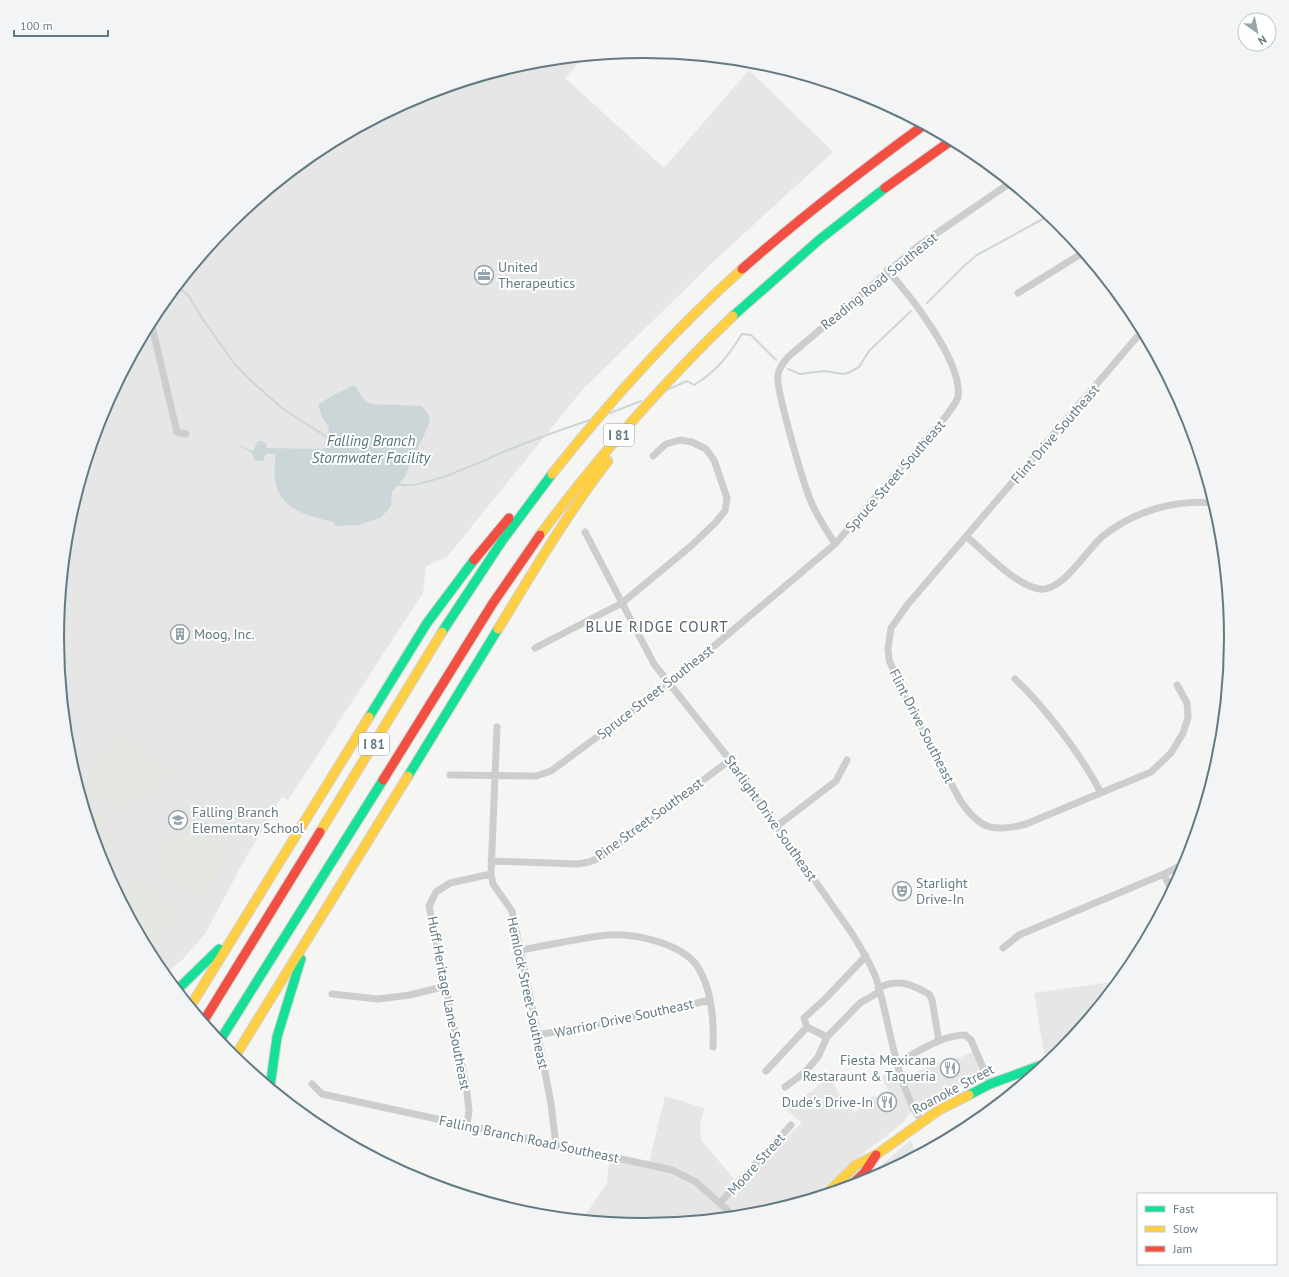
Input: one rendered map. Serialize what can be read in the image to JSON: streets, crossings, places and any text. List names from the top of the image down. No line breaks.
{"streets":{"main road":["I 81","Roanoke Street"],"street":["Reading Road Southeast","Flint Drive Southeast","Spruce Street Southeast","Starlight Drive Southeast","Pine Street Southeast","Hemlock Street Southeast","Huff Heritage Lane Southeast","Warrior Drive Southeast","Falling Branch Road Southeast","Moore Street"]},"crossings":[["Reading Road Southeast","Spruce Street Southeast"],["Spruce Street Southeast","Starlight Drive Southeast"],["Spruce Street Southeast","Hemlock Street Southeast"],["Starlight Drive Southeast","Pine Street Southeast"],["Starlight Drive Southeast","Roanoke Street"],["Pine Street Southeast","Hemlock Street Southeast"],["Hemlock Street Southeast","Huff Heritage Lane Southeast"],["Hemlock Street Southeast","Warrior Drive Southeast"],["Hemlock Street Southeast","Falling Branch Road Southeast"],["Huff Heritage Lane Southeast","Falling Branch Road Southeast"],["Falling Branch Road Southeast","Moore Street"]],"districts":["BLUE RIDGE COURT"],"water":["Falling Branch Stormwater Facility"],"places":{"office":["United Therapeutics"],"building":["Moog, Inc."],"school or university":["Falling Branch Elementary School"],"theatre":["Starlight Drive-In"],"restaurant":["Fiesta Mexicana Restaraunt & Taqueria","Dude's Drive-In"]},"legend":["Fast","Slow","Jam"],"scale_bar":"100 m","north":"bottom right"}
